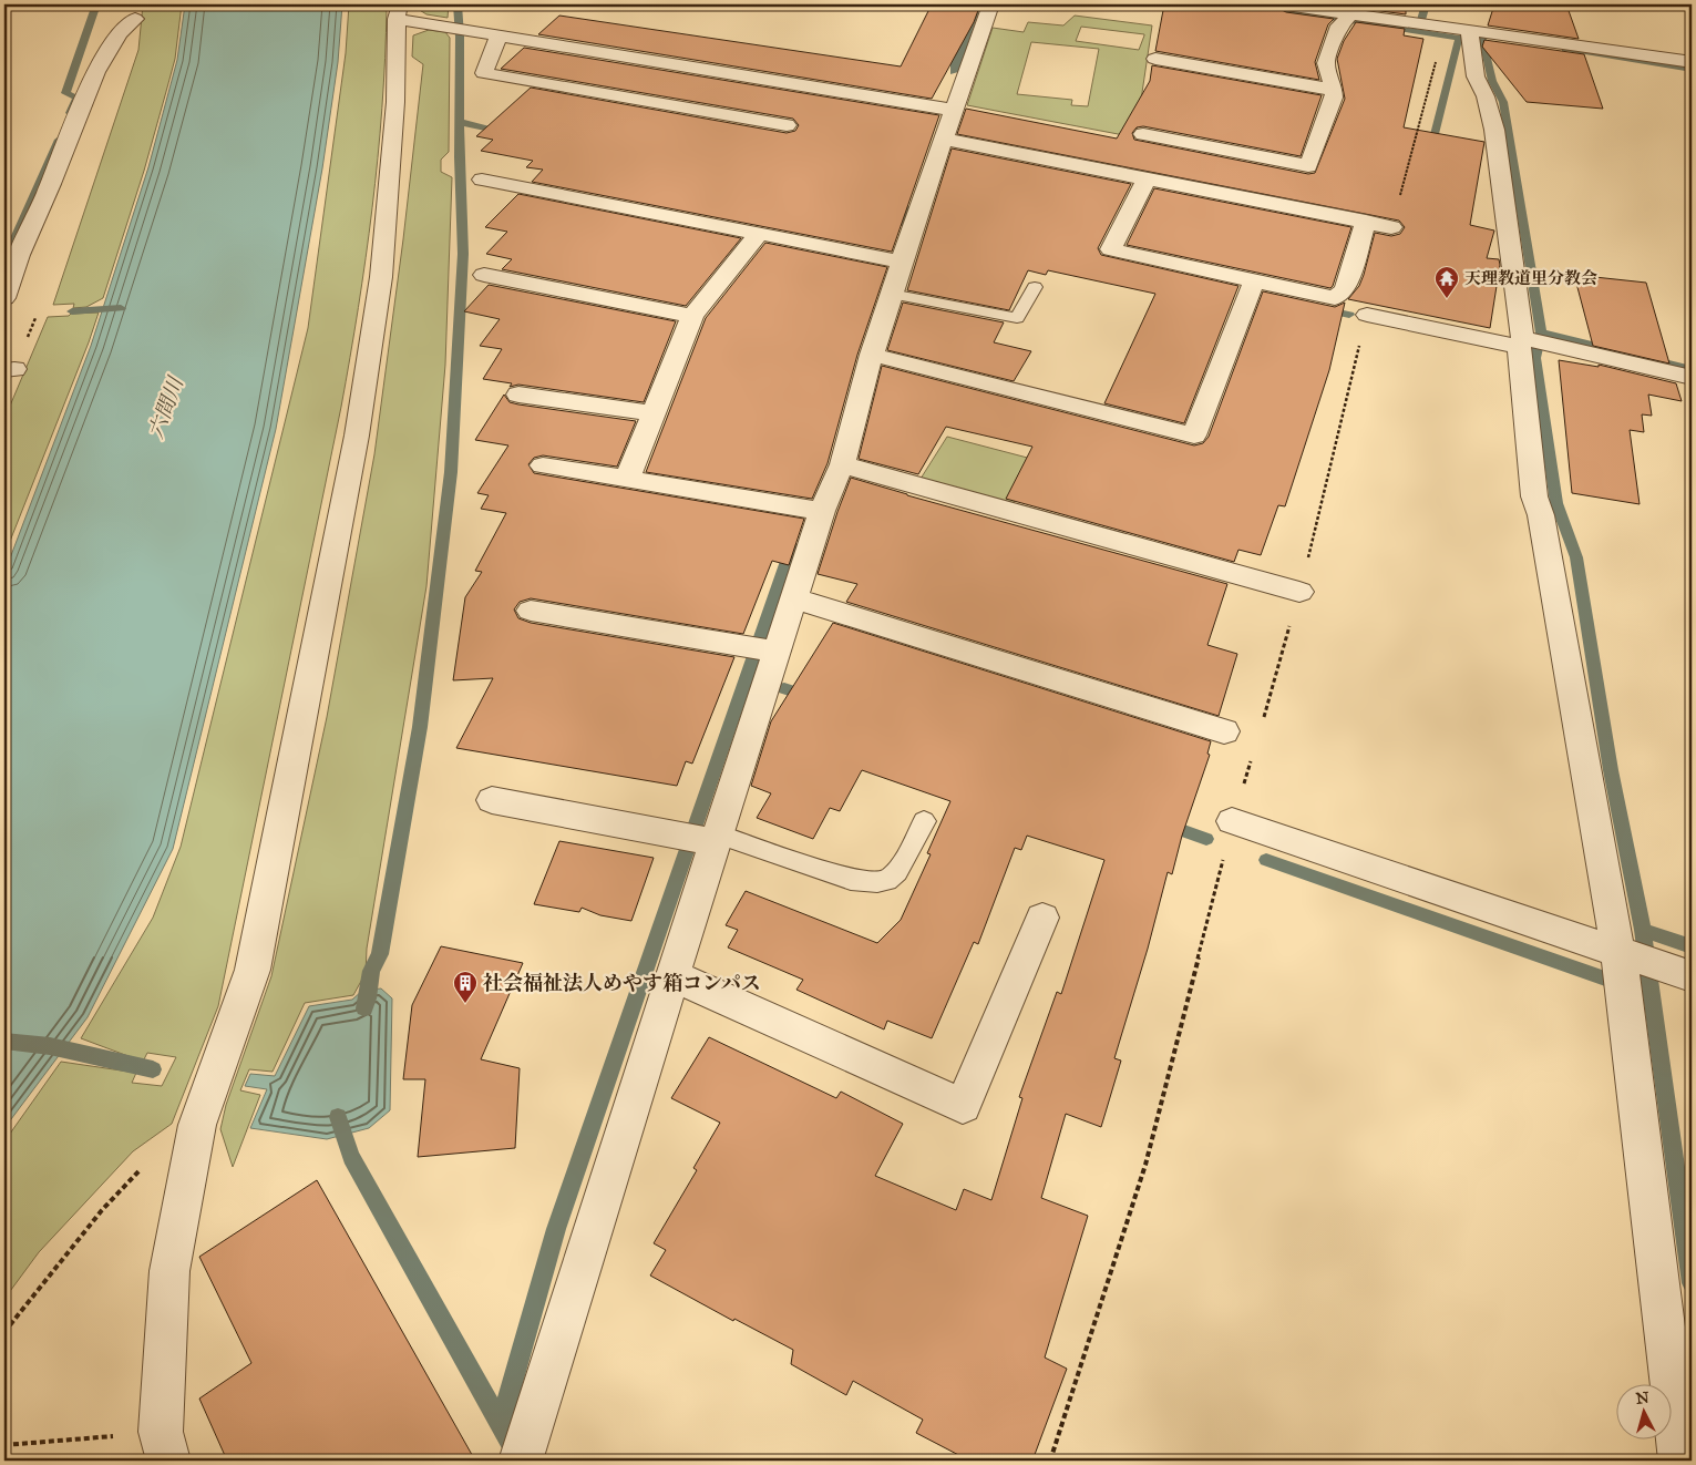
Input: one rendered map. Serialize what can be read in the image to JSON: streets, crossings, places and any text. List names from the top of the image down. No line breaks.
{"water":["六間川"],"places":{"temple":["天理教道里分教会"],"building":["社会福祉法人めやす箱コンパス"]},"north":"top"}
